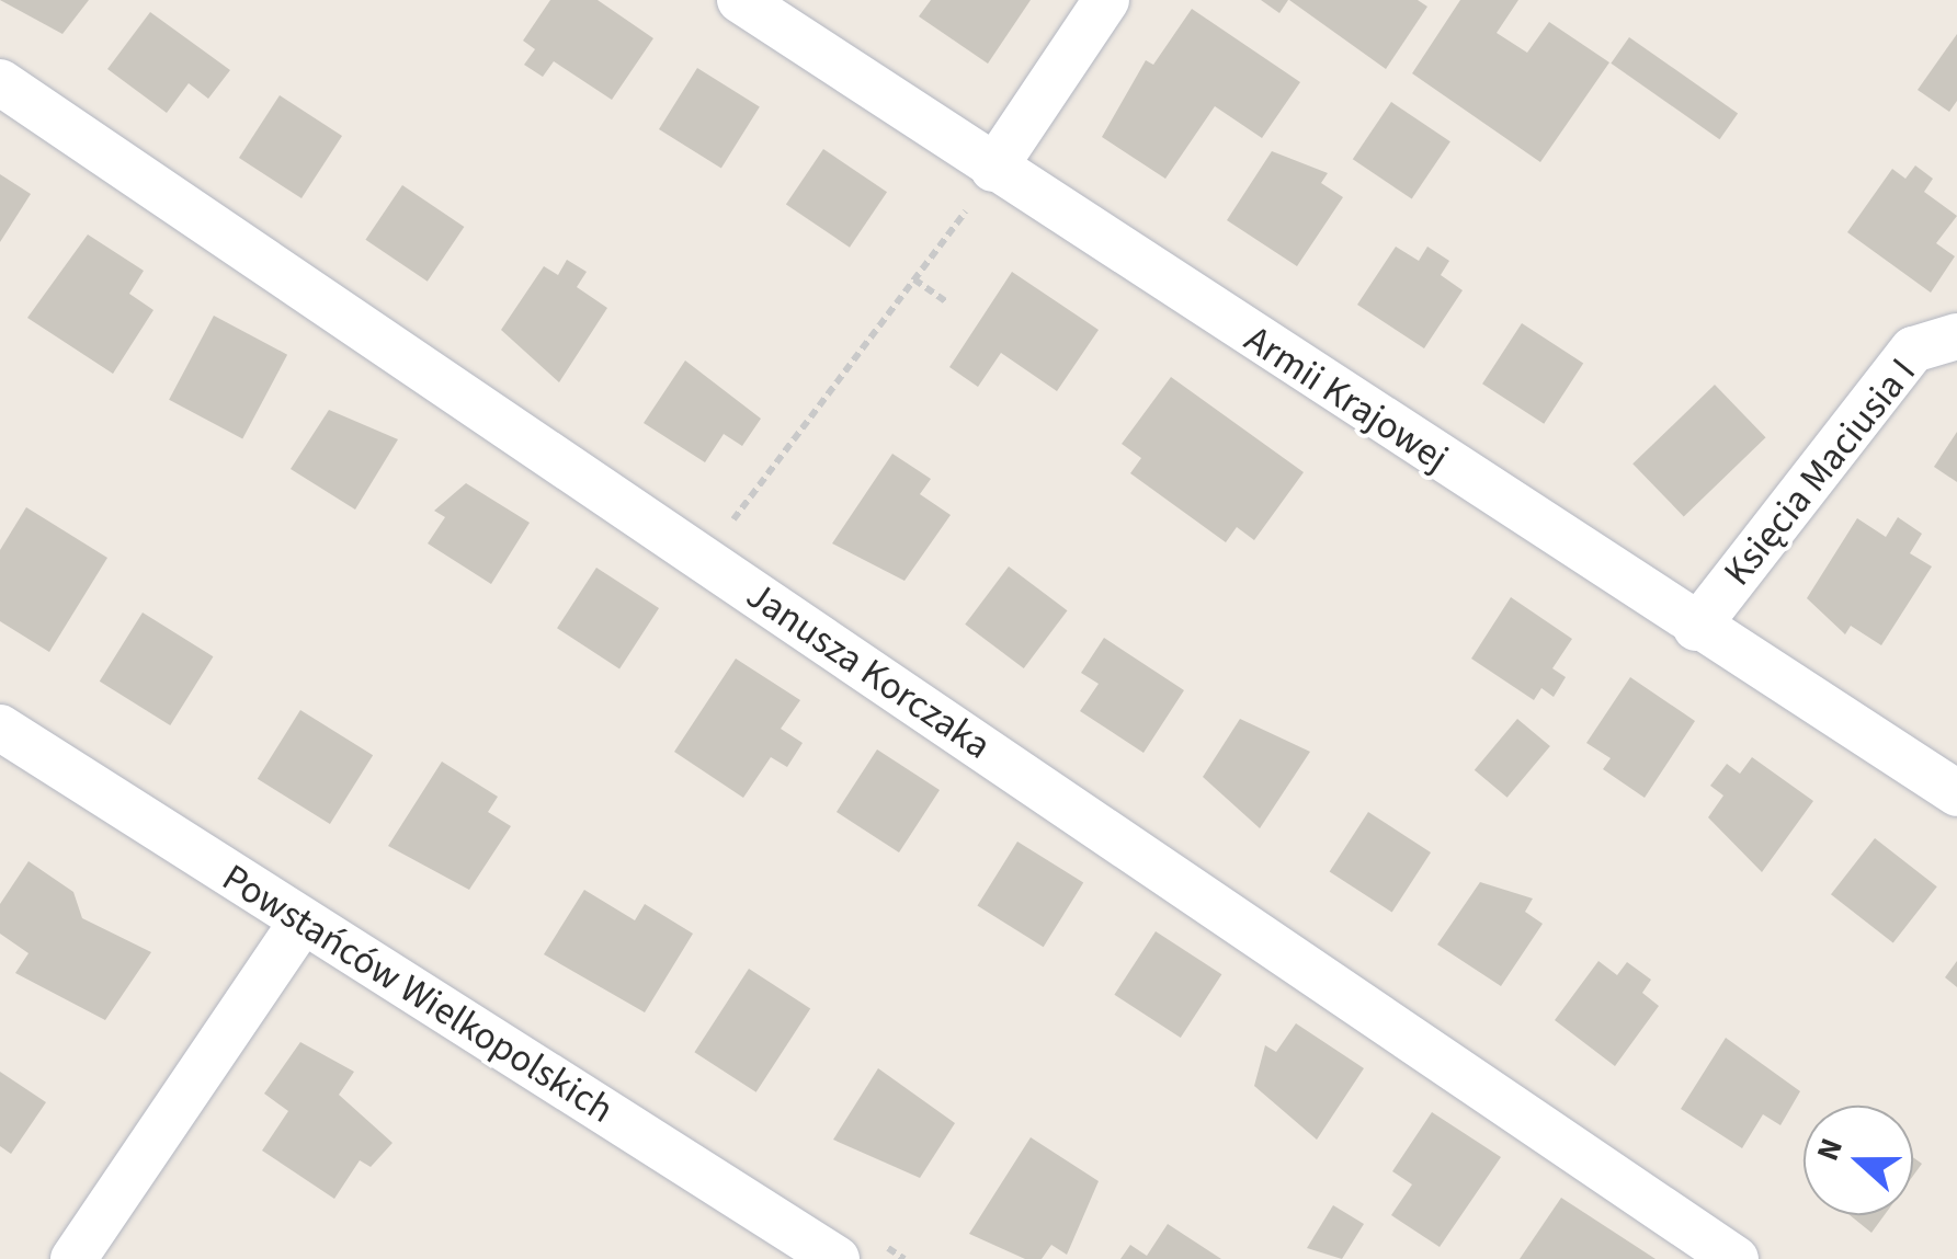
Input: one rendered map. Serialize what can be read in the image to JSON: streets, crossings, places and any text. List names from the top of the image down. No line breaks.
{"streets":{"street":["Armii Krajowej","Księcia Maciusia I","Janusza Korczaka","Powstańców Wielkopolskich"]},"crossings":[["Armii Krajowej","Księcia Maciusia I"]],"north":"left"}
